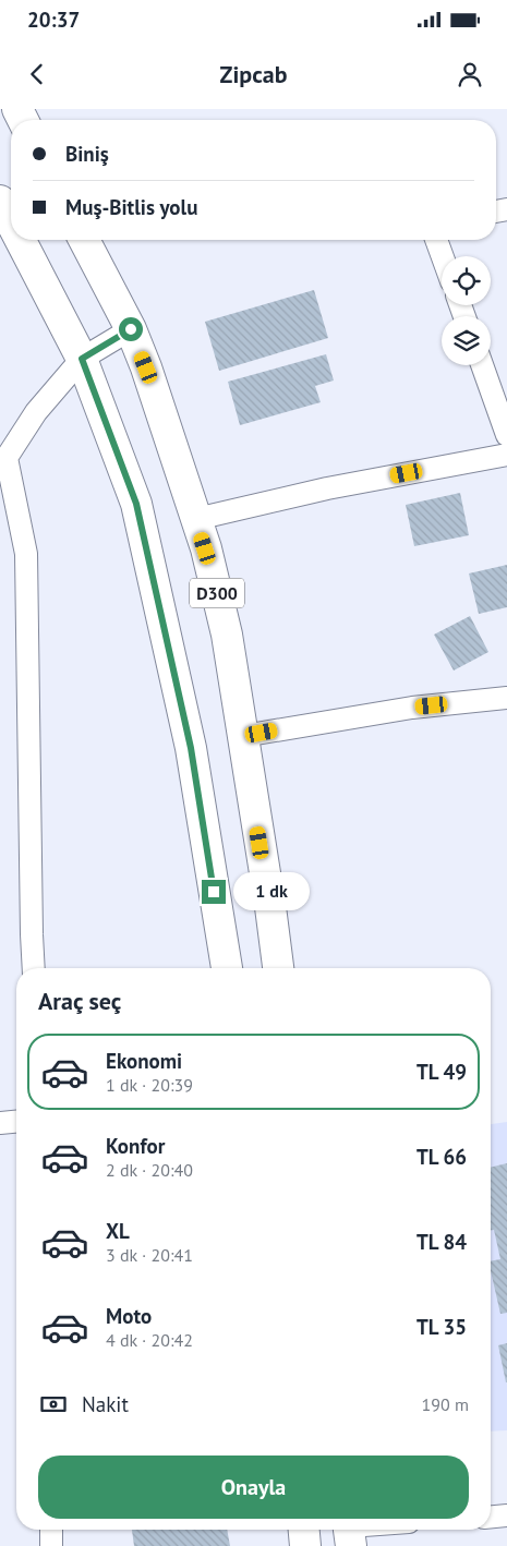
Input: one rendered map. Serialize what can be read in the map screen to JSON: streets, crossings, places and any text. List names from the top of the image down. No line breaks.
{"streets":{"highway":["D300"]},"page":{"status":"20:37","header":"Zipcab","banner":["Biniş","Muş-Bitlis yolu"],"bubble":"1 dk","heading":"Araç seç","list":[{"name":"Ekonomi","note":"1 dk · 20:39","value":"TL 49"},{"name":"Konfor","note":"2 dk · 20:40","value":"TL 66"},{"name":"XL","note":"3 dk · 20:41","value":"TL 84"},{"name":"Moto","note":"4 dk · 20:42","value":"TL 35"}],"pay":["Nakit","190 m"],"buttons":"Onayla"}}
